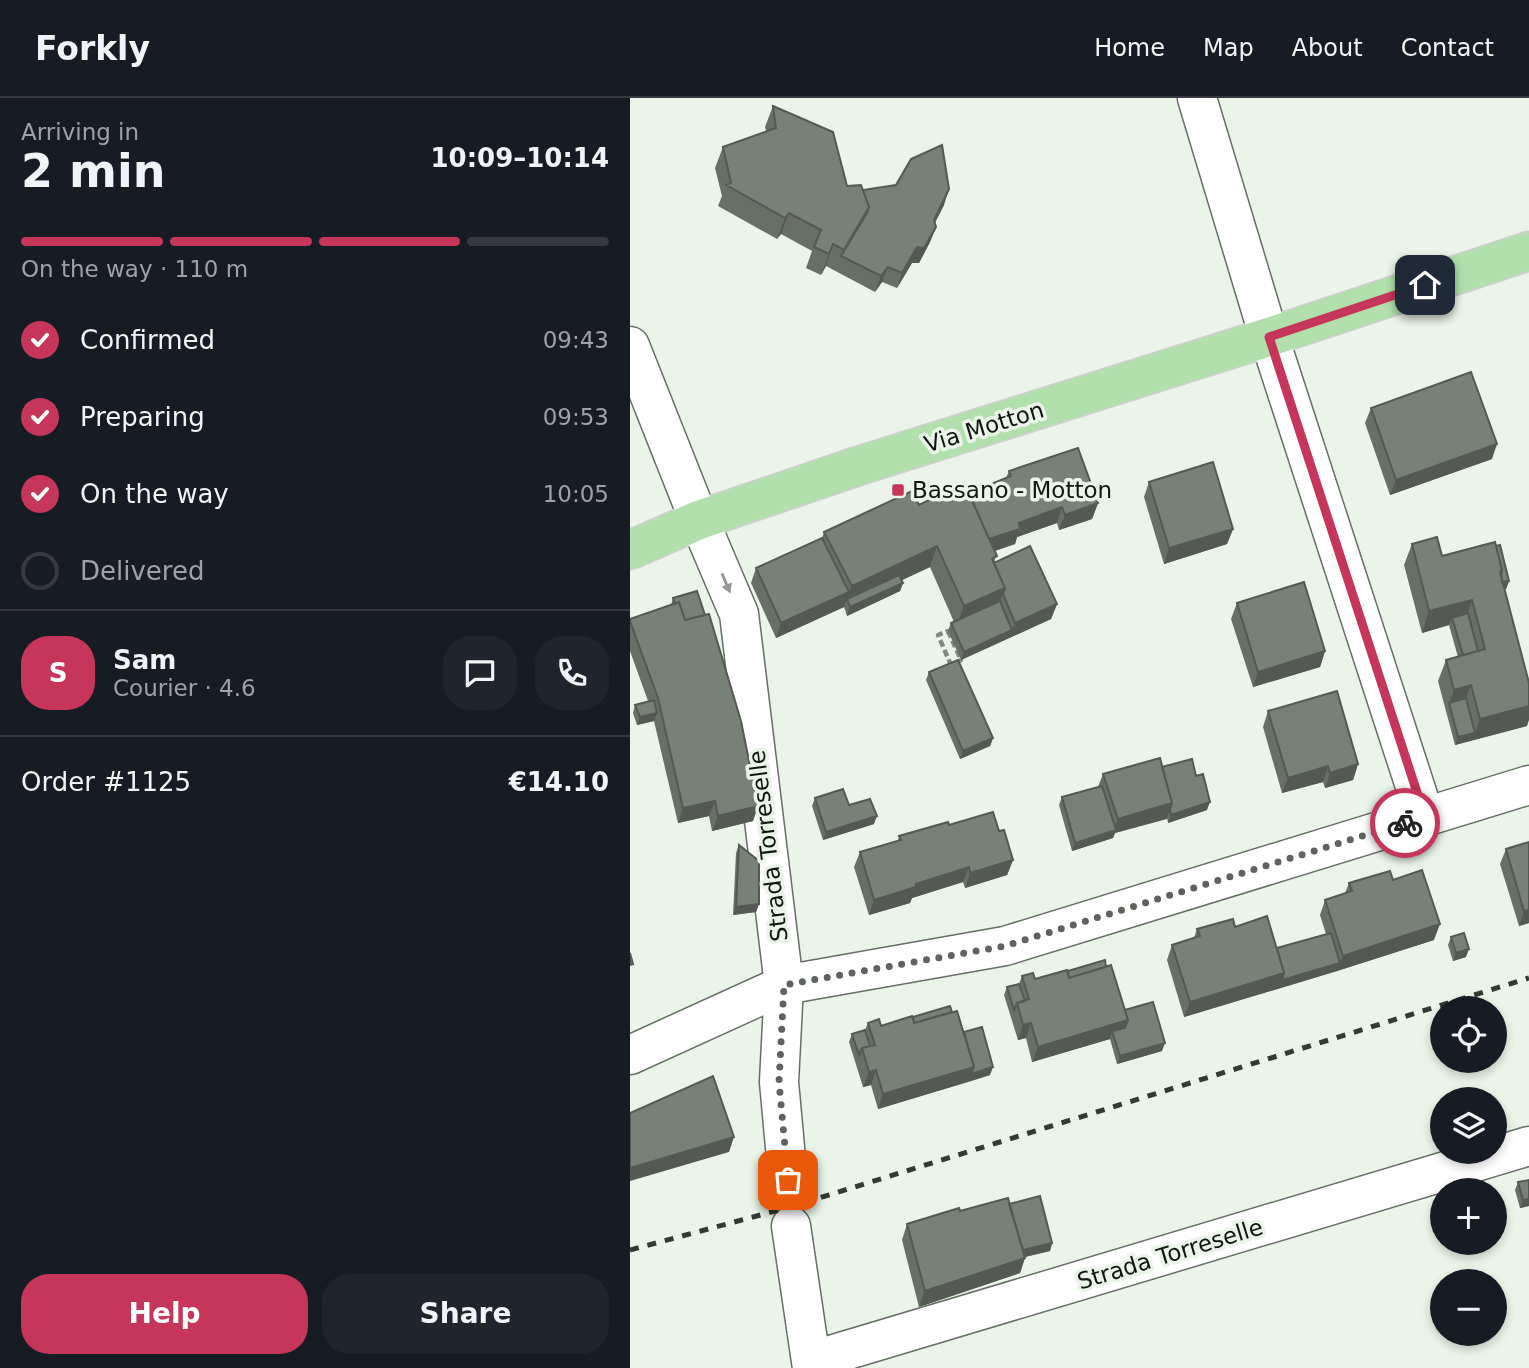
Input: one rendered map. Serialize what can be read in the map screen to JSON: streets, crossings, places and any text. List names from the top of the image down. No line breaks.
{"streets":{"main road":["Via Motton"],"street":["Strada Torreselle"]},"crossings":[["Via Motton","Strada Torreselle"]],"places":{"transit":["Bassano - Motton"]},"page":{"header":"Forkly","nav":["Home","Map","About","Contact"],"heading":["2 min","Arriving in","10:09–10:14"],"panel":["Sam","Courier · 4.6","Order #1125","€14.10"],"bar":"On the way · 110 m","list":[["Confirmed","09:43"],["Preparing","09:53"],["On the way","10:05"],"Delivered"],"round":"S","map_buttons":["+","−"],"buttons":["Help","Share"]}}
